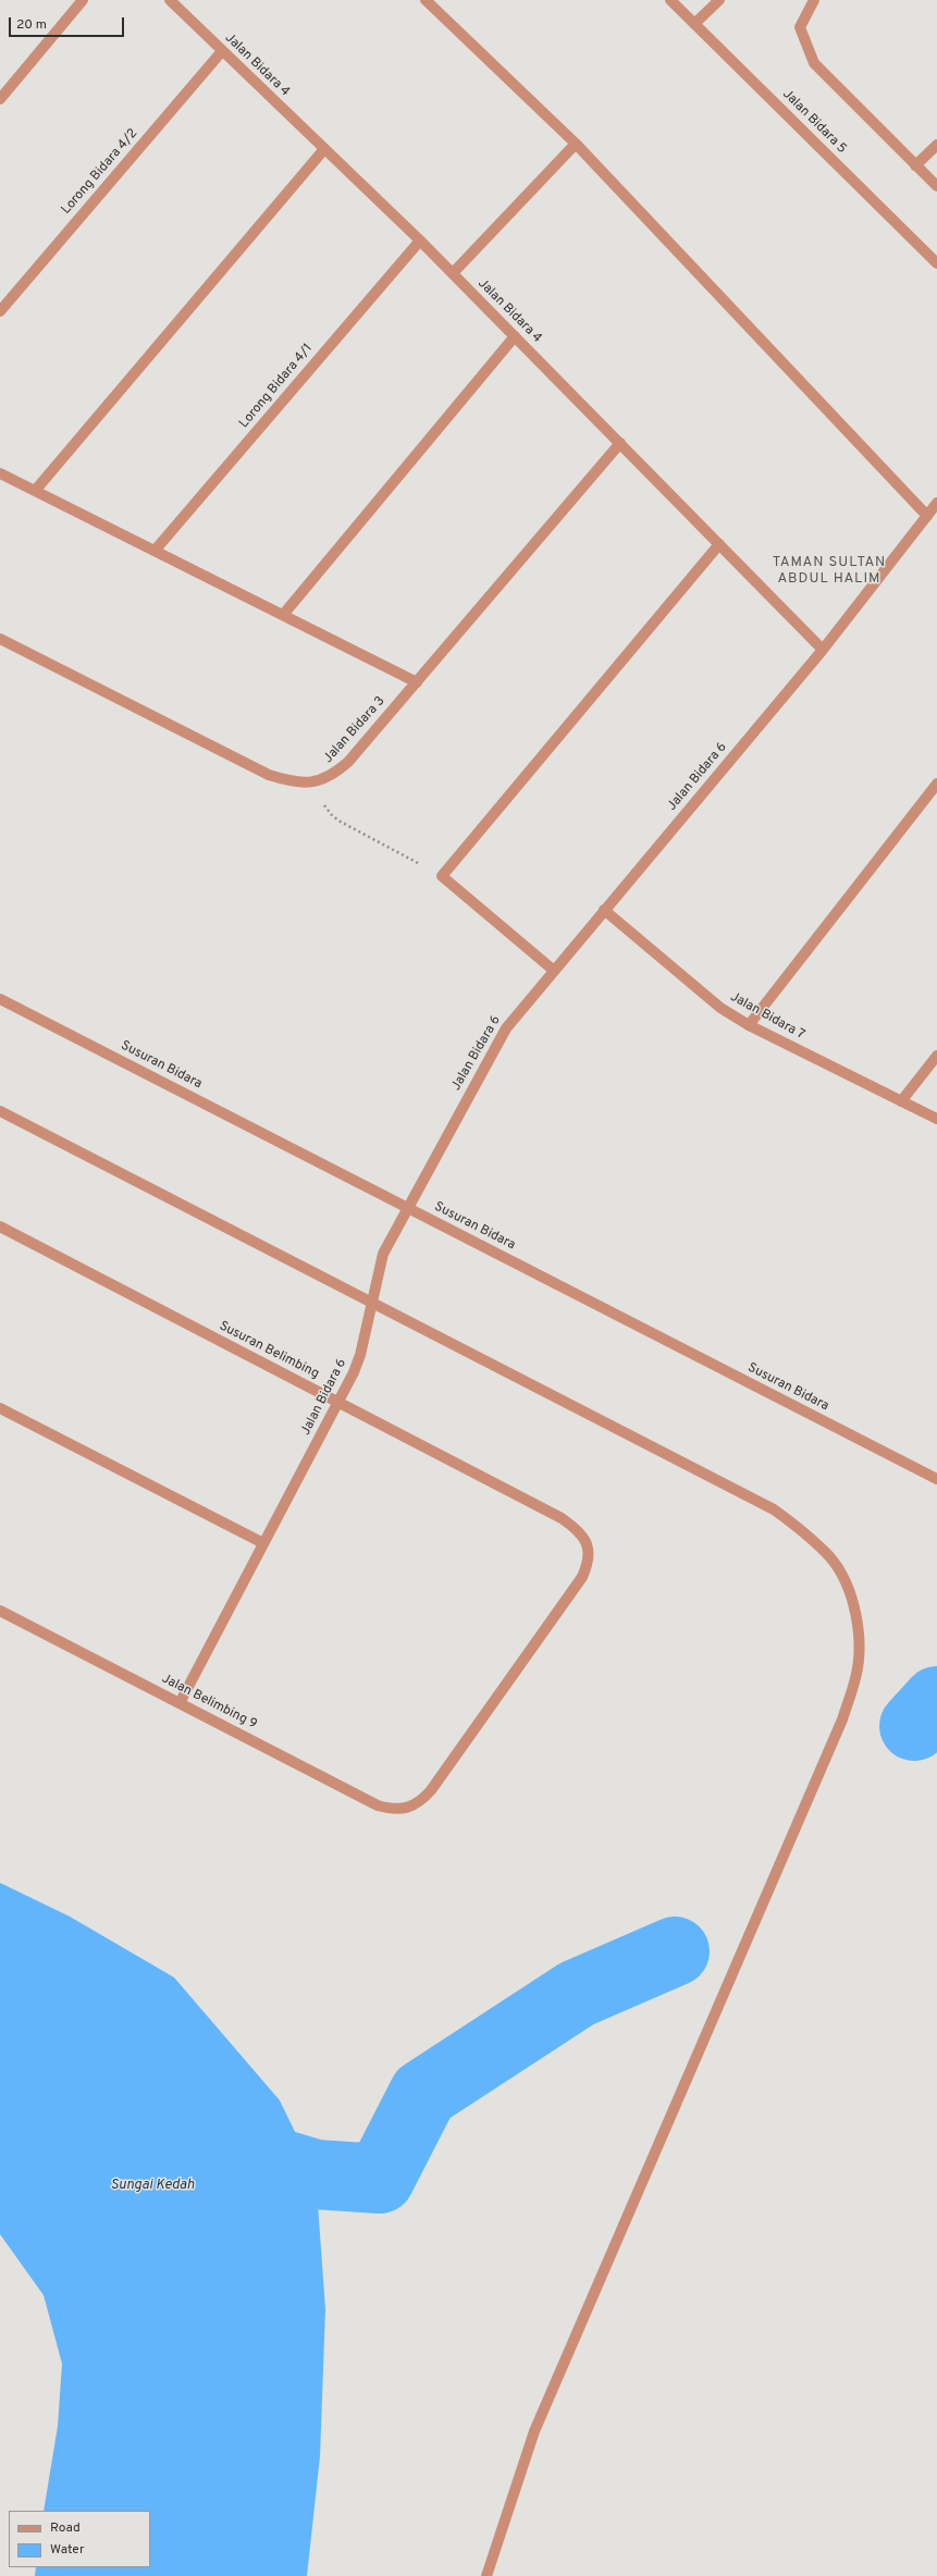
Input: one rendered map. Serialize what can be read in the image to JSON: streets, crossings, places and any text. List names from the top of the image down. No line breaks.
{"streets":{"street":["Jalan Bidara 4","Jalan Bidara 5","Lorong Bidara 4/2","Lorong Bidara 4/1","Jalan Bidara 3","Jalan Bidara 6","Jalan Bidara 7","Susuran Bidara","Susuran Belimbing","Jalan Belimbing 9"]},"crossings":[["Jalan Bidara 4","Lorong Bidara 4/2"],["Jalan Bidara 4","Lorong Bidara 4/1"],["Jalan Bidara 4","Jalan Bidara 3"],["Jalan Bidara 4","Jalan Bidara 6"],["Jalan Bidara 6","Jalan Bidara 7"],["Jalan Bidara 6","Susuran Bidara"],["Jalan Bidara 6","Susuran Belimbing"],["Jalan Bidara 6","Jalan Belimbing 9"],["Susuran Belimbing","Jalan Belimbing 9"]],"districts":["TAMAN SULTAN ABDUL HALIM"],"water":["Sungai Kedah"],"legend":["Road","Water"],"scale_bar":"20 m"}
